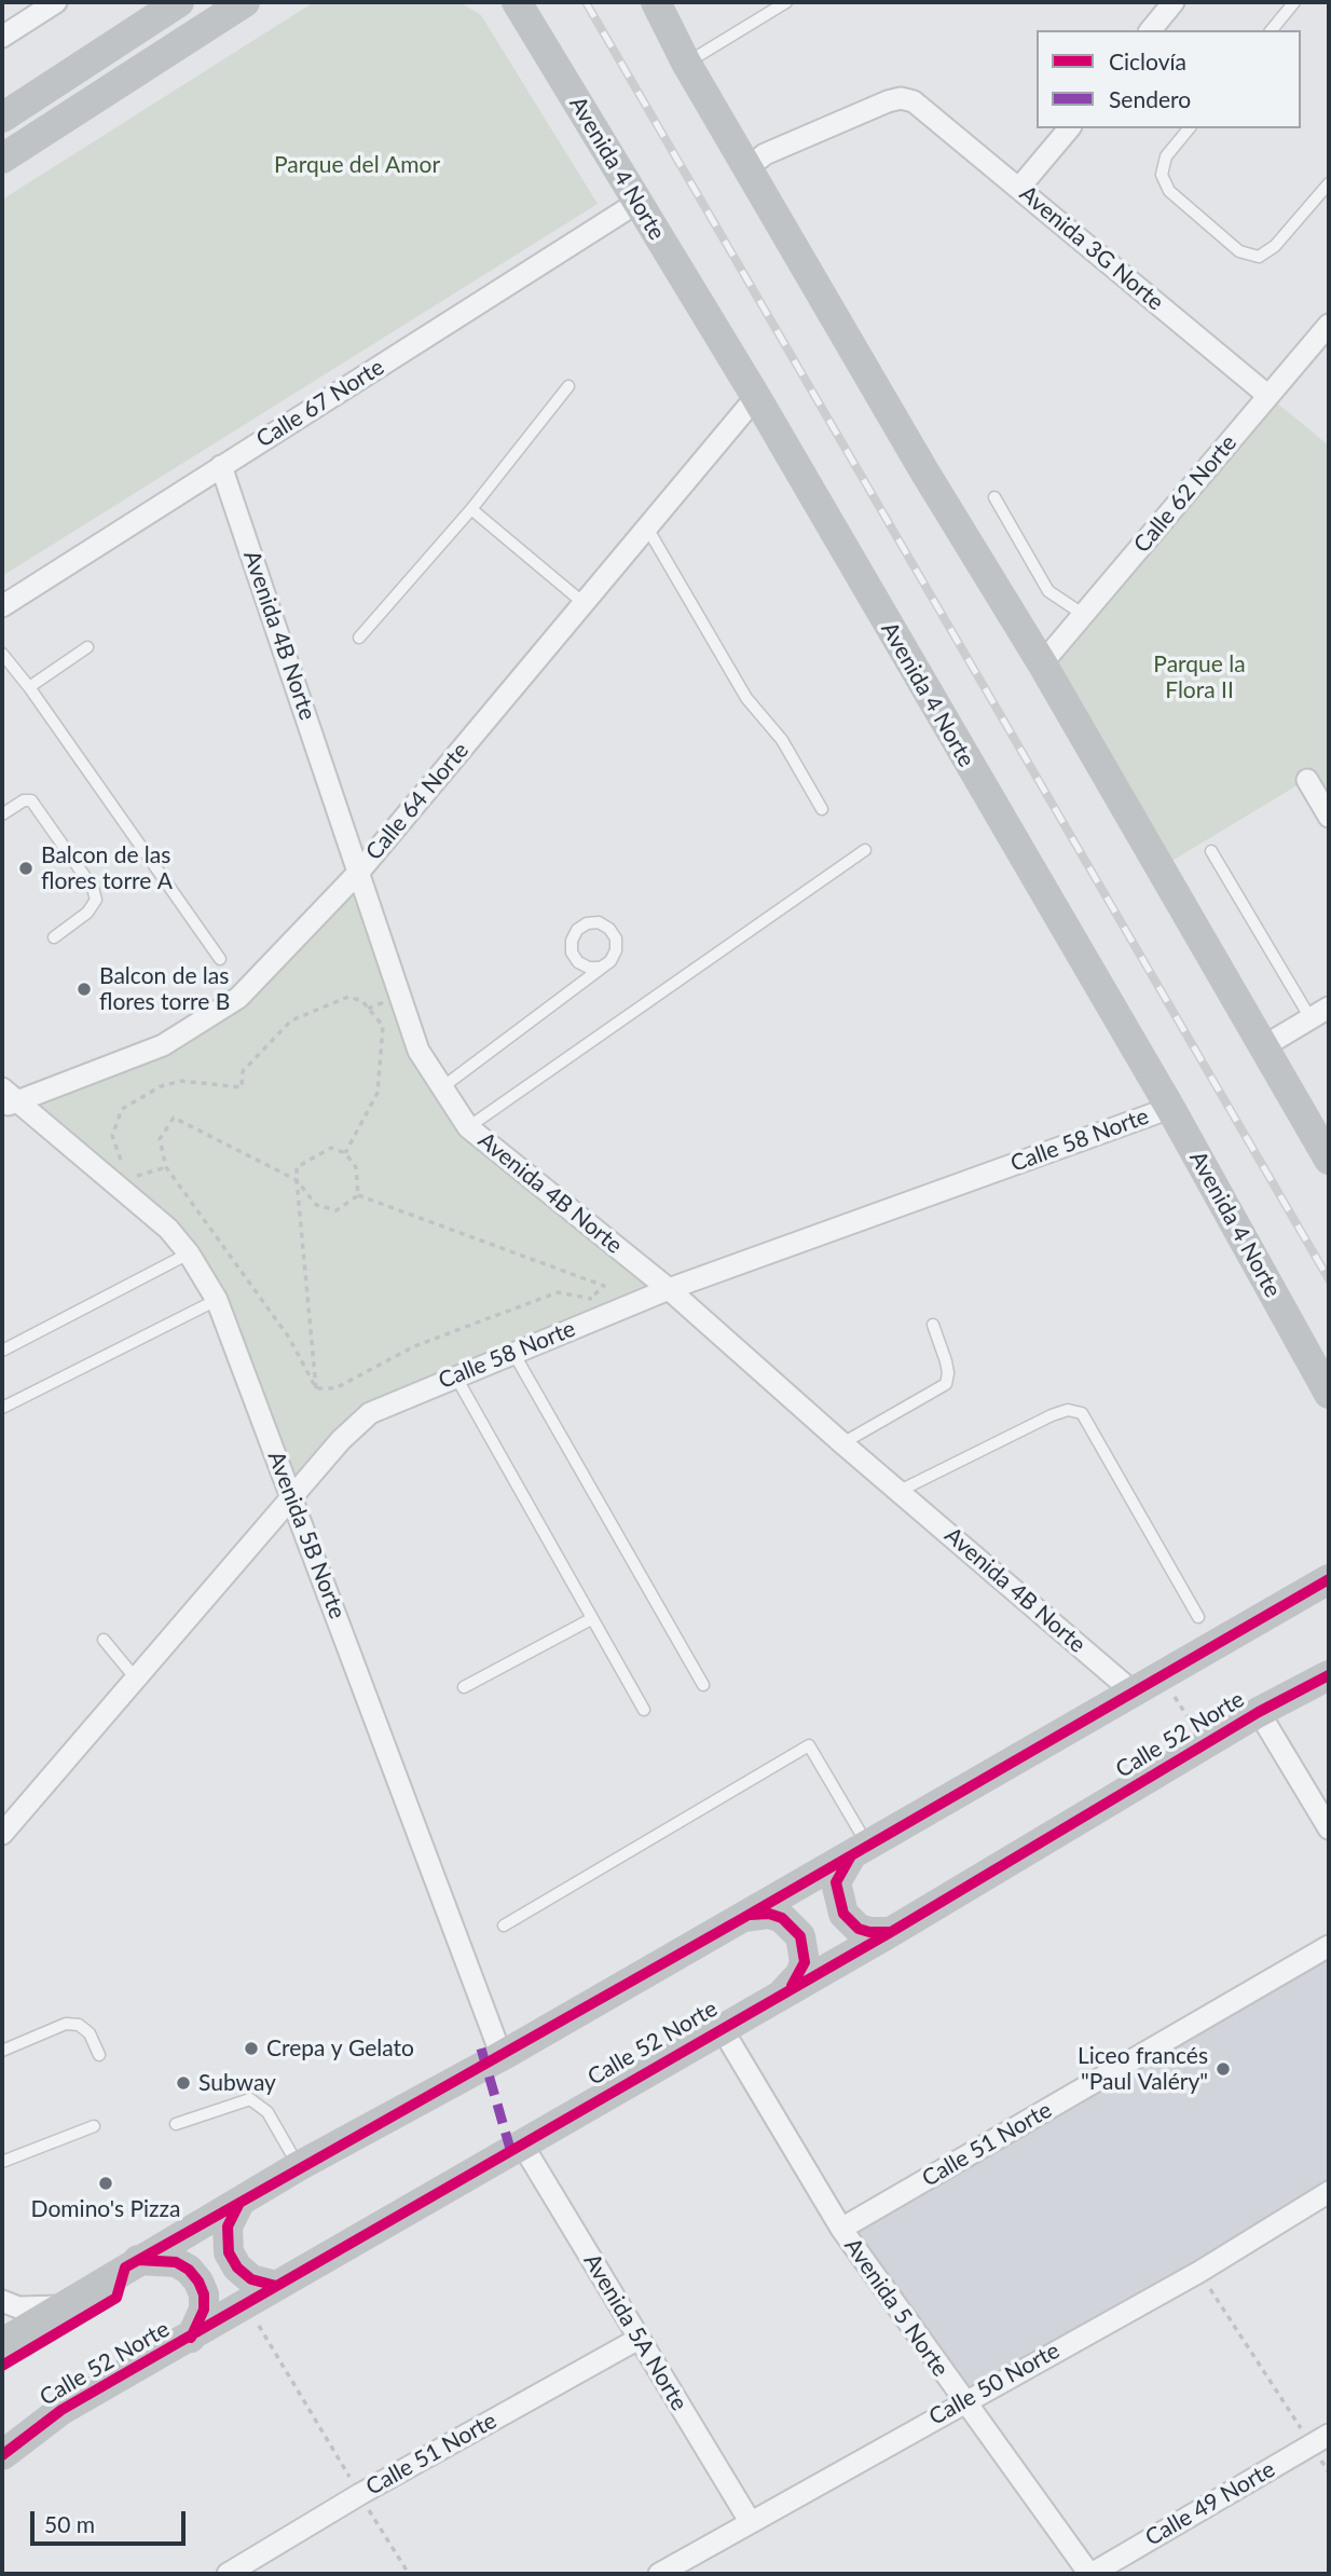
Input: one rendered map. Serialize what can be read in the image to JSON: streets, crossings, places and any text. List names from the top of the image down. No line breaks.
{"streets":{"main road":["Avenida 4 Norte","Calle 52 Norte"],"street":["Avenida 3G Norte","Calle 67 Norte","Calle 62 Norte","Avenida 4B Norte","Calle 64 Norte","Calle 58 Norte","Avenida 5B Norte","Calle 51 Norte","Avenida 5 Norte","Avenida 5A Norte","Calle 50 Norte","Calle 49 Norte"]},"crossings":[["Avenida 4 Norte","Calle 67 Norte"],["Avenida 4 Norte","Calle 64 Norte"],["Avenida 4 Norte","Calle 58 Norte"],["Avenida 3G Norte","Calle 62 Norte"],["Calle 67 Norte","Avenida 4B Norte"],["Avenida 4B Norte","Calle 64 Norte"],["Avenida 4B Norte","Calle 58 Norte"],["Calle 64 Norte","Avenida 5B Norte"],["Calle 58 Norte","Avenida 5B Norte"],["Calle 52 Norte","Avenida 5 Norte"],["Calle 52 Norte","Avenida 5A Norte"],["Calle 51 Norte","Avenida 5 Norte"],["Calle 51 Norte","Avenida 5A Norte"],["Avenida 5 Norte","Calle 50 Norte"],["Avenida 5 Norte","Calle 49 Norte"],["Avenida 5A Norte","Calle 50 Norte"]],"parks":["Parque del Amor","Parque la Flora II"],"places":["Balcon de las flores torre A","Balcon de las flores torre B","Crepa y Gelato","Liceo francés \"Paul Valéry\"","Subway","Domino's Pizza"],"legend":["Ciclovía","Sendero"],"scale_bar":"50 m"}
